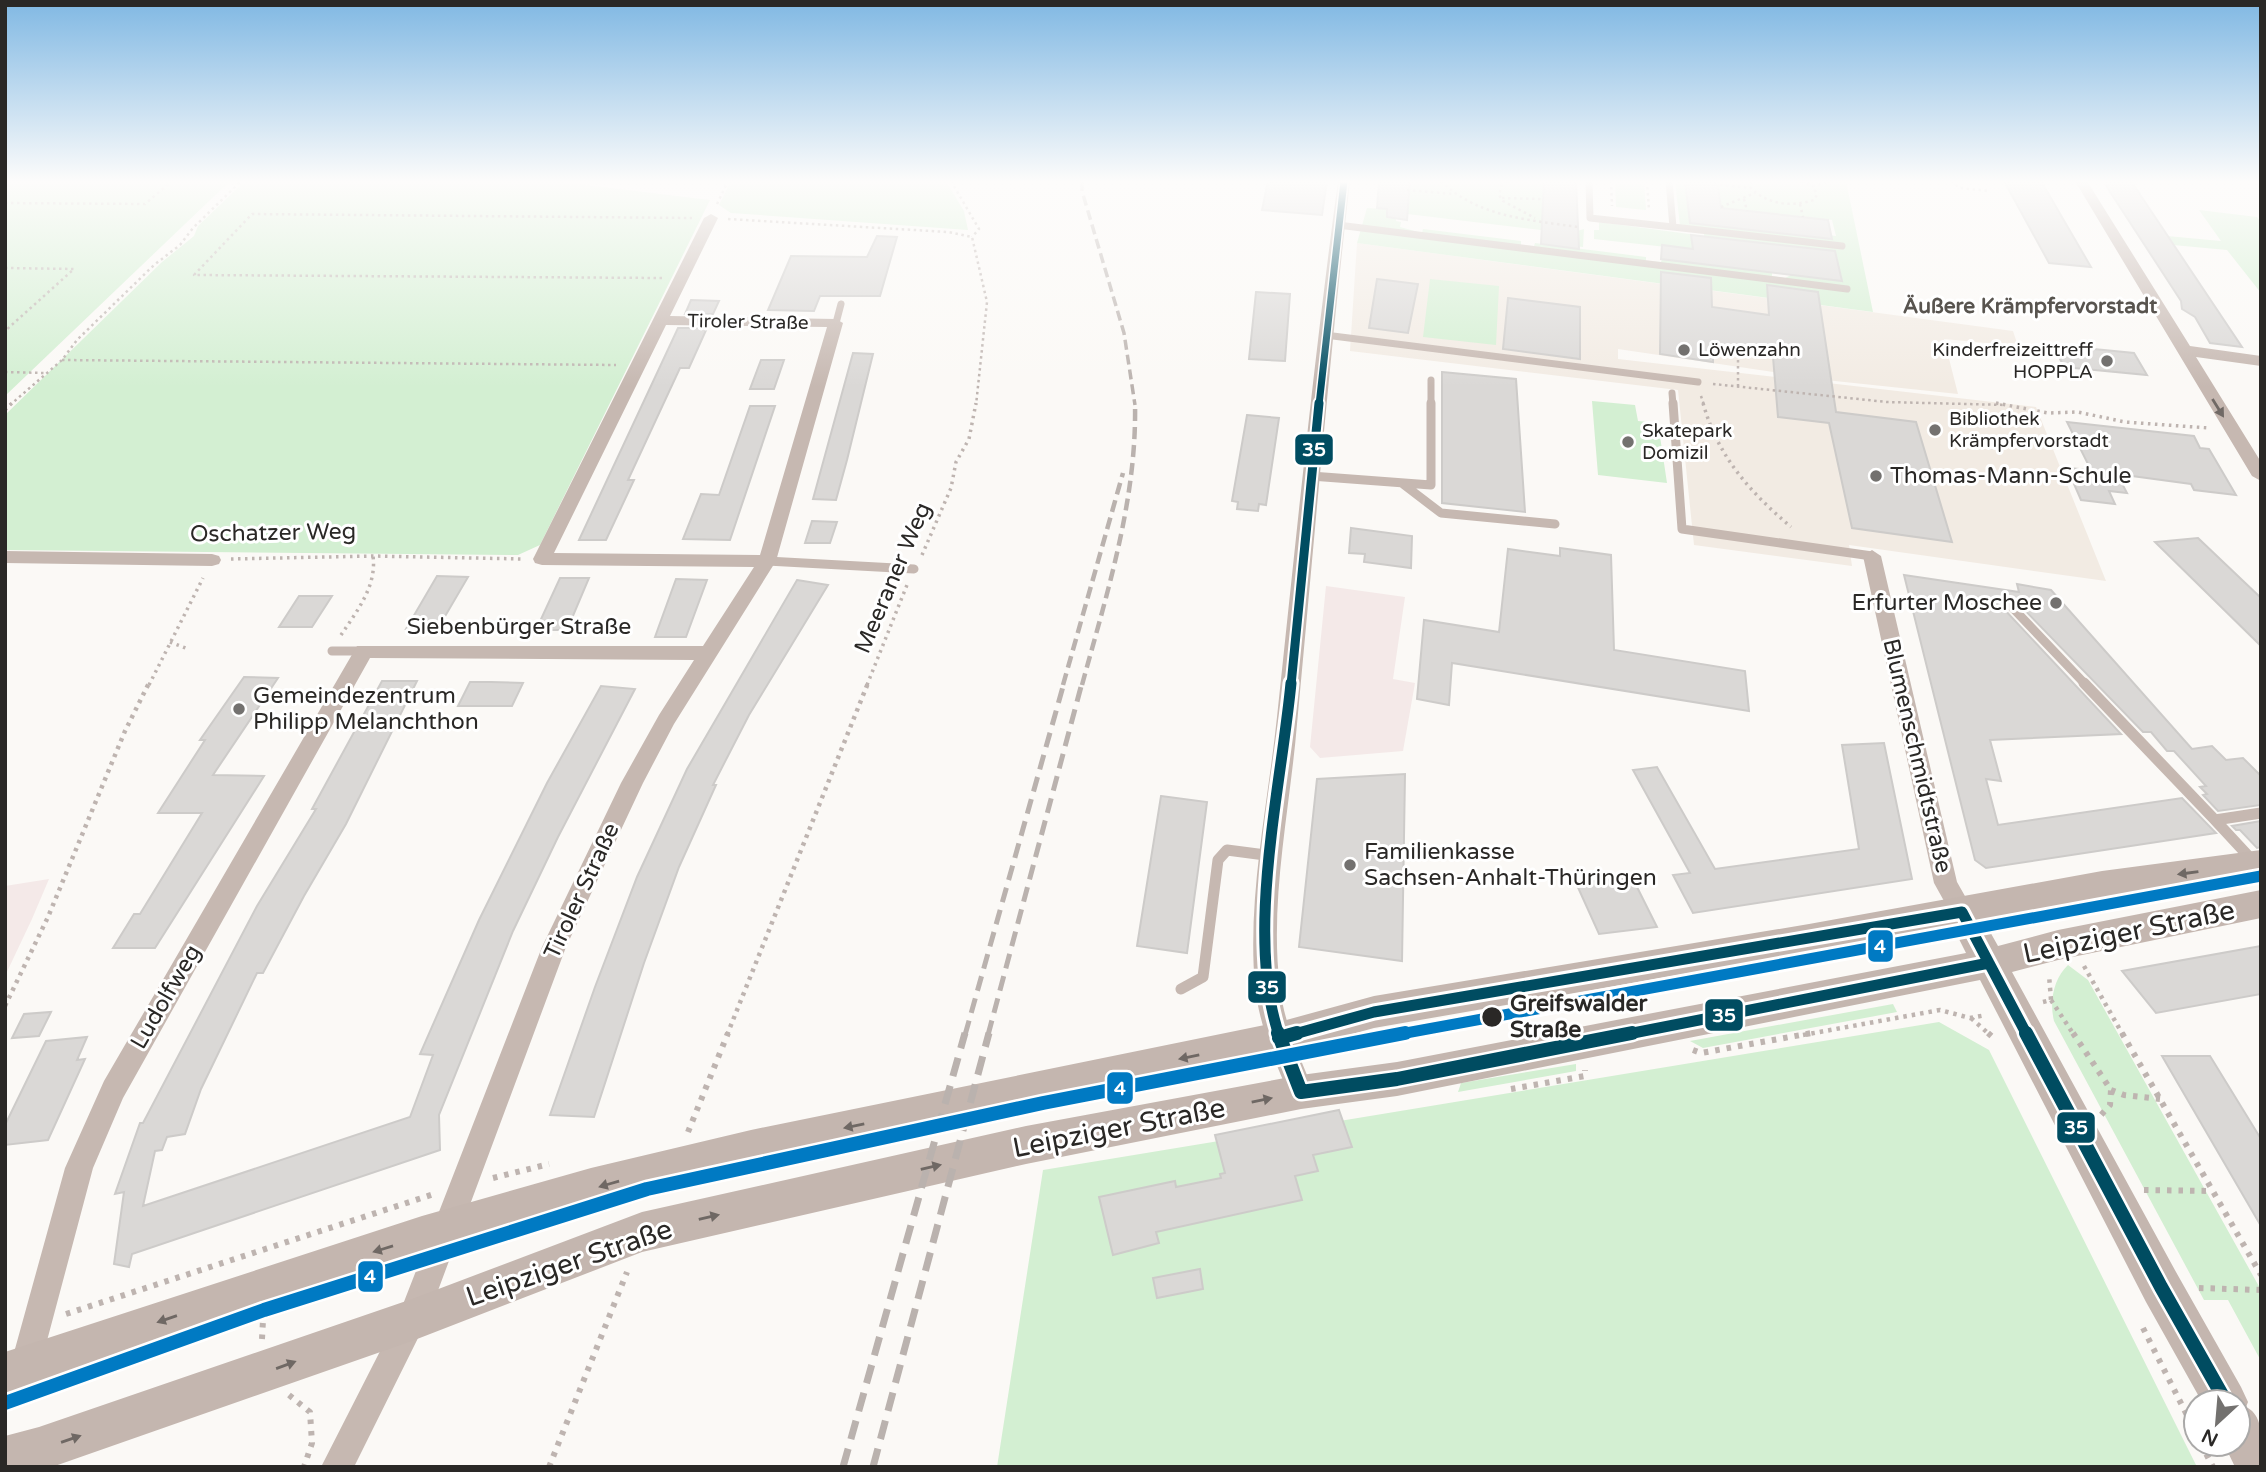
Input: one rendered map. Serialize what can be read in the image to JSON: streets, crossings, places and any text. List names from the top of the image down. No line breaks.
{"streets":{"main road":["Leipziger Straße"],"street":["Tiroler Straße","Oschatzer Weg","Siebenbürger Straße","Blumenschmidtstraße","Ludolfweg"],"path":["Meeraner Weg"]},"crossings":[["Tiroler Straße","Siebenbürger Straße"],["Tiroler Straße","Leipziger Straße"],["Meeraner Weg","Leipziger Straße"],["Siebenbürger Straße","Ludolfweg"],["Blumenschmidtstraße","Leipziger Straße"],["Leipziger Straße","Ludolfweg"]],"districts":["Äußere Krämpfervorstadt"],"places":["Löwenzahn","Kinderfreizeittreff HOPPLA","Bibliothek Krämpfervorstadt","Skatepark Domizil","Thomas-Mann-Schule","Erfurter Moschee","Gemeindezentrum Philipp Melanchthon","Familienkasse Sachsen-Anhalt-Thüringen","Greifswalder Straße"],"lines":["transit line 35","transit line 4"],"north":"bottom left"}
